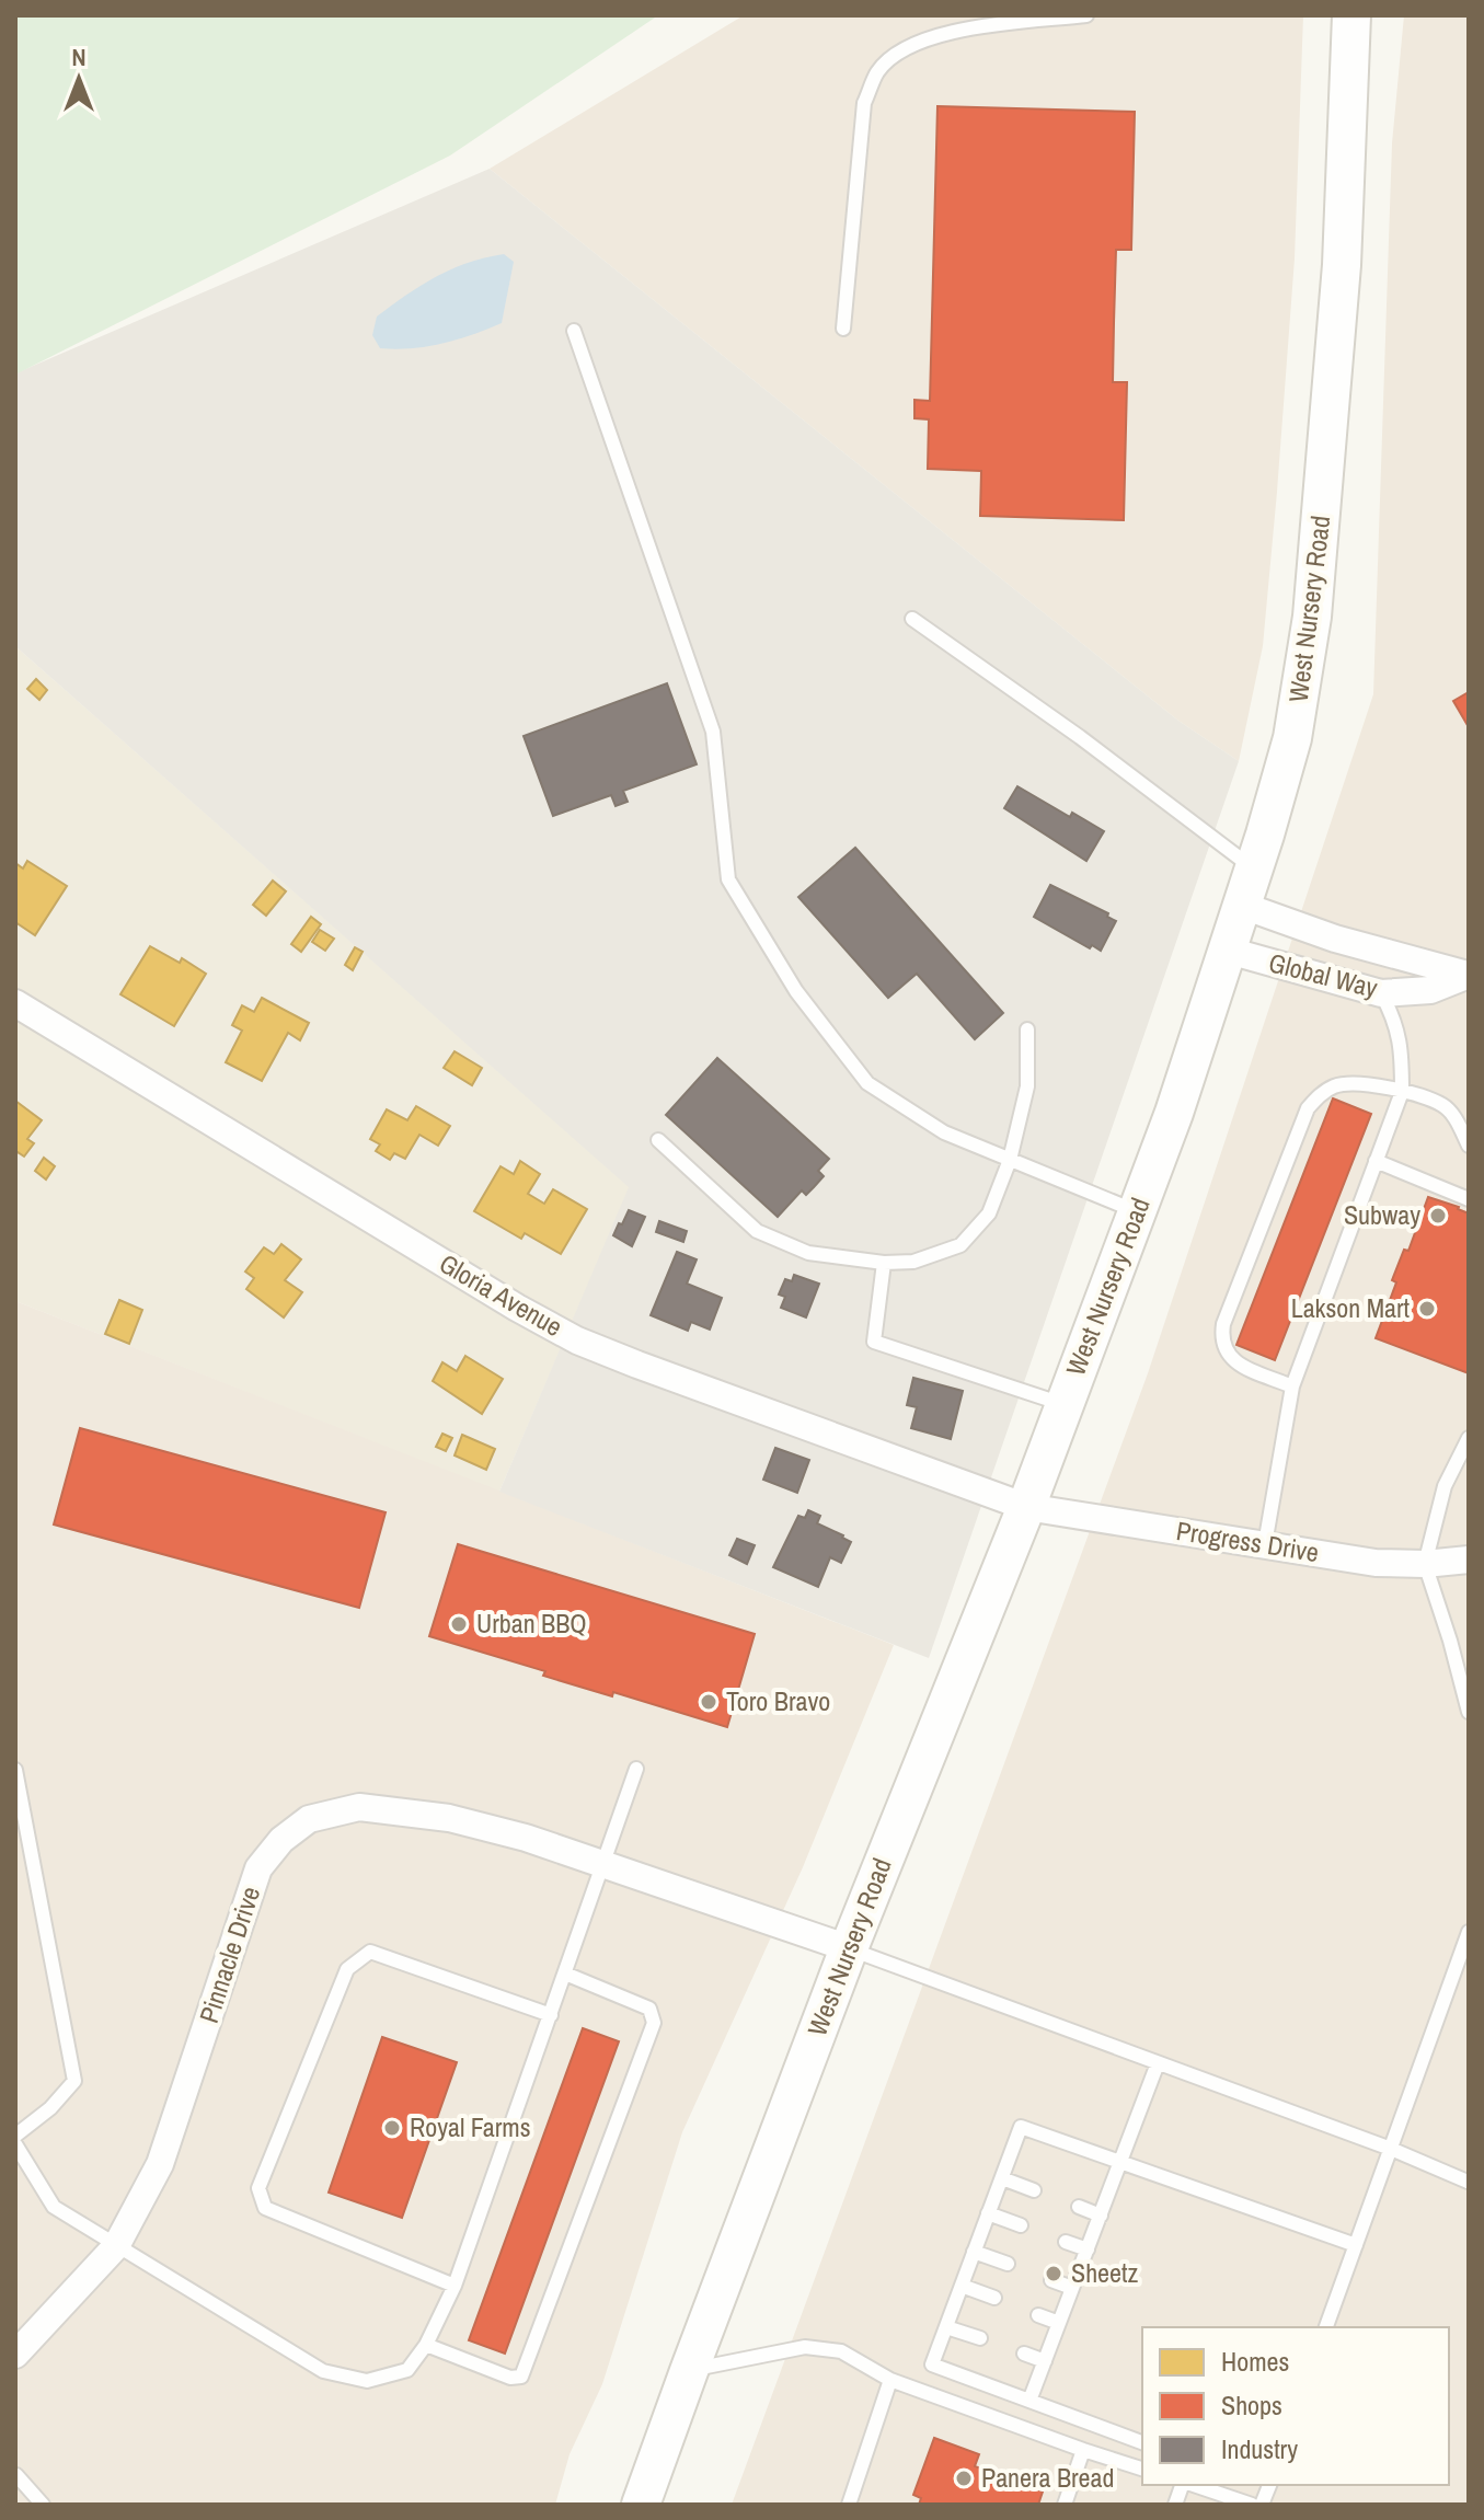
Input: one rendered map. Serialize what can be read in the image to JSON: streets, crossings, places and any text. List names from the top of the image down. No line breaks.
{"streets":{"main road":["West Nursery Road"],"street":["Global Way","Gloria Avenue","Progress Drive","Pinnacle Drive"]},"crossings":[["West Nursery Road","Global Way"],["West Nursery Road","Gloria Avenue"],["West Nursery Road","Progress Drive"],["West Nursery Road","Pinnacle Drive"],["Gloria Avenue","Progress Drive"]],"places":["Subway","Lakson Mart","Urban BBQ","Toro Bravo","Royal Farms","Sheetz","Panera Bread"],"legend":["Homes","Shops","Industry"],"north":"top"}
